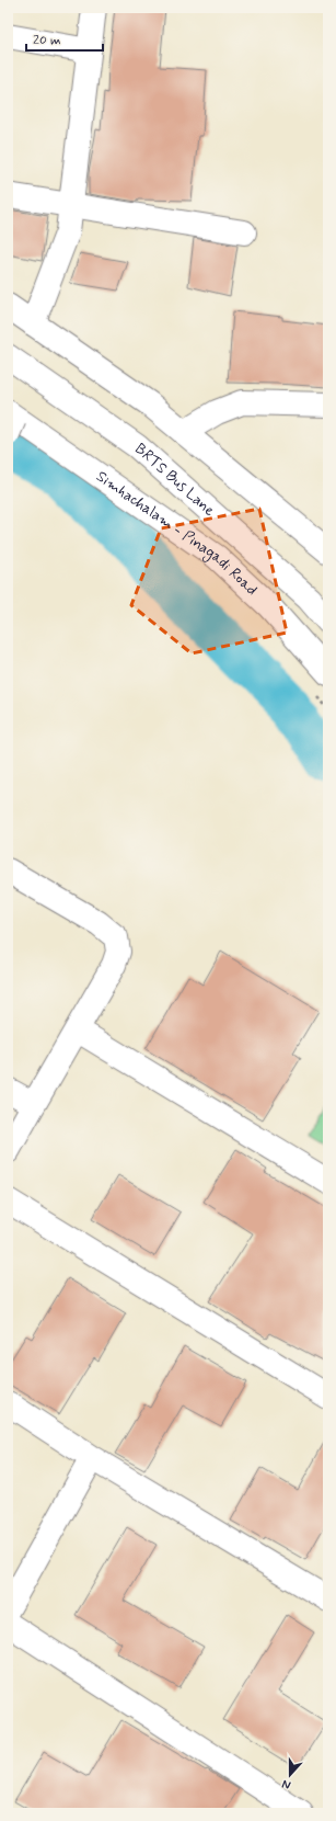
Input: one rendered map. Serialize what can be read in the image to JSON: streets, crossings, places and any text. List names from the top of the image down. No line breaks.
{"streets":{"street":["BRTS Bus Lane","Simhachalam - Pinagadi Road"]},"scale_bar":"20 m","north":"bottom"}
